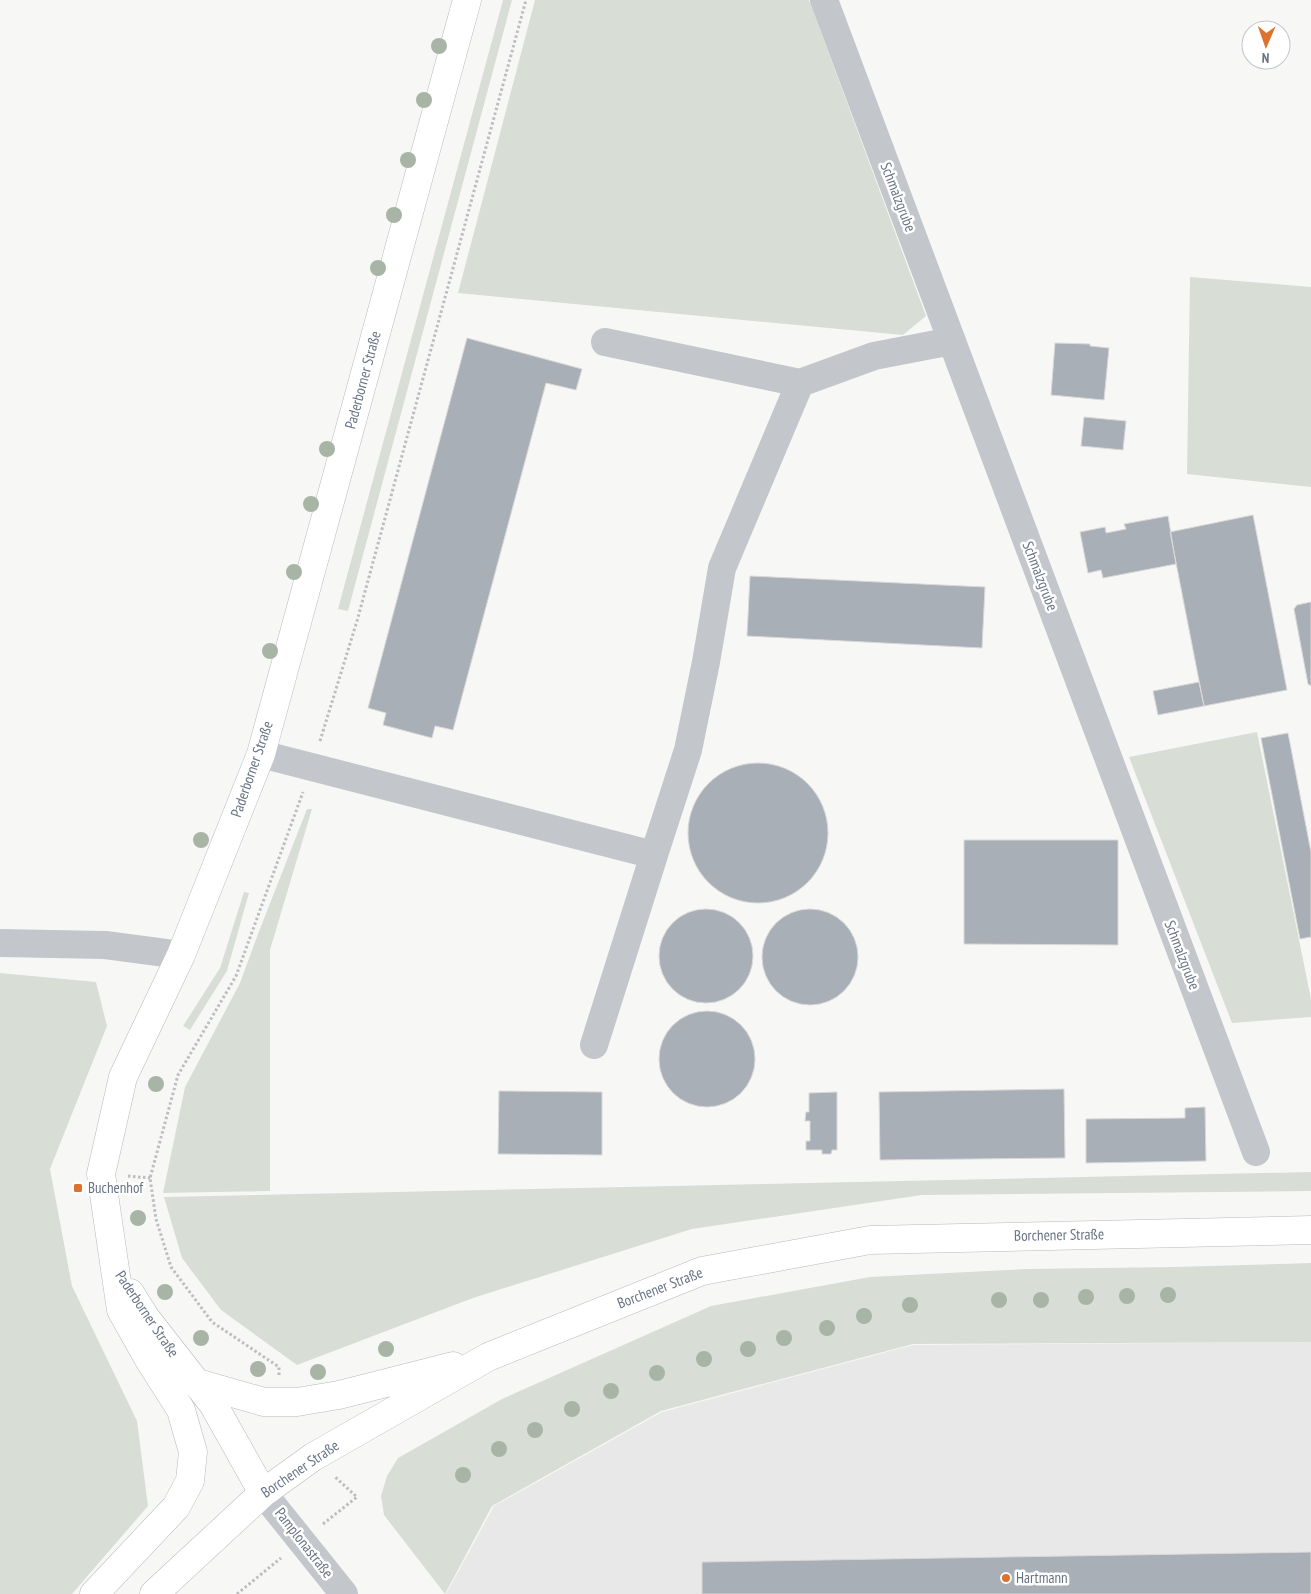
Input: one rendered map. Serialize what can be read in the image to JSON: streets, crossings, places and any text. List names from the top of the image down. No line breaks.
{"streets":{"main road":["Paderborner Straße","Borchener Straße"],"street":["Schmalzgrube","Pamplonastraße"]},"crossings":[["Paderborner Straße","Borchener Straße"],["Paderborner Straße","Pamplonastraße"],["Borchener Straße","Pamplonastraße"]],"places":{"transit":["Buchenhof"],"other":["Hartmann"]},"north":"bottom"}
